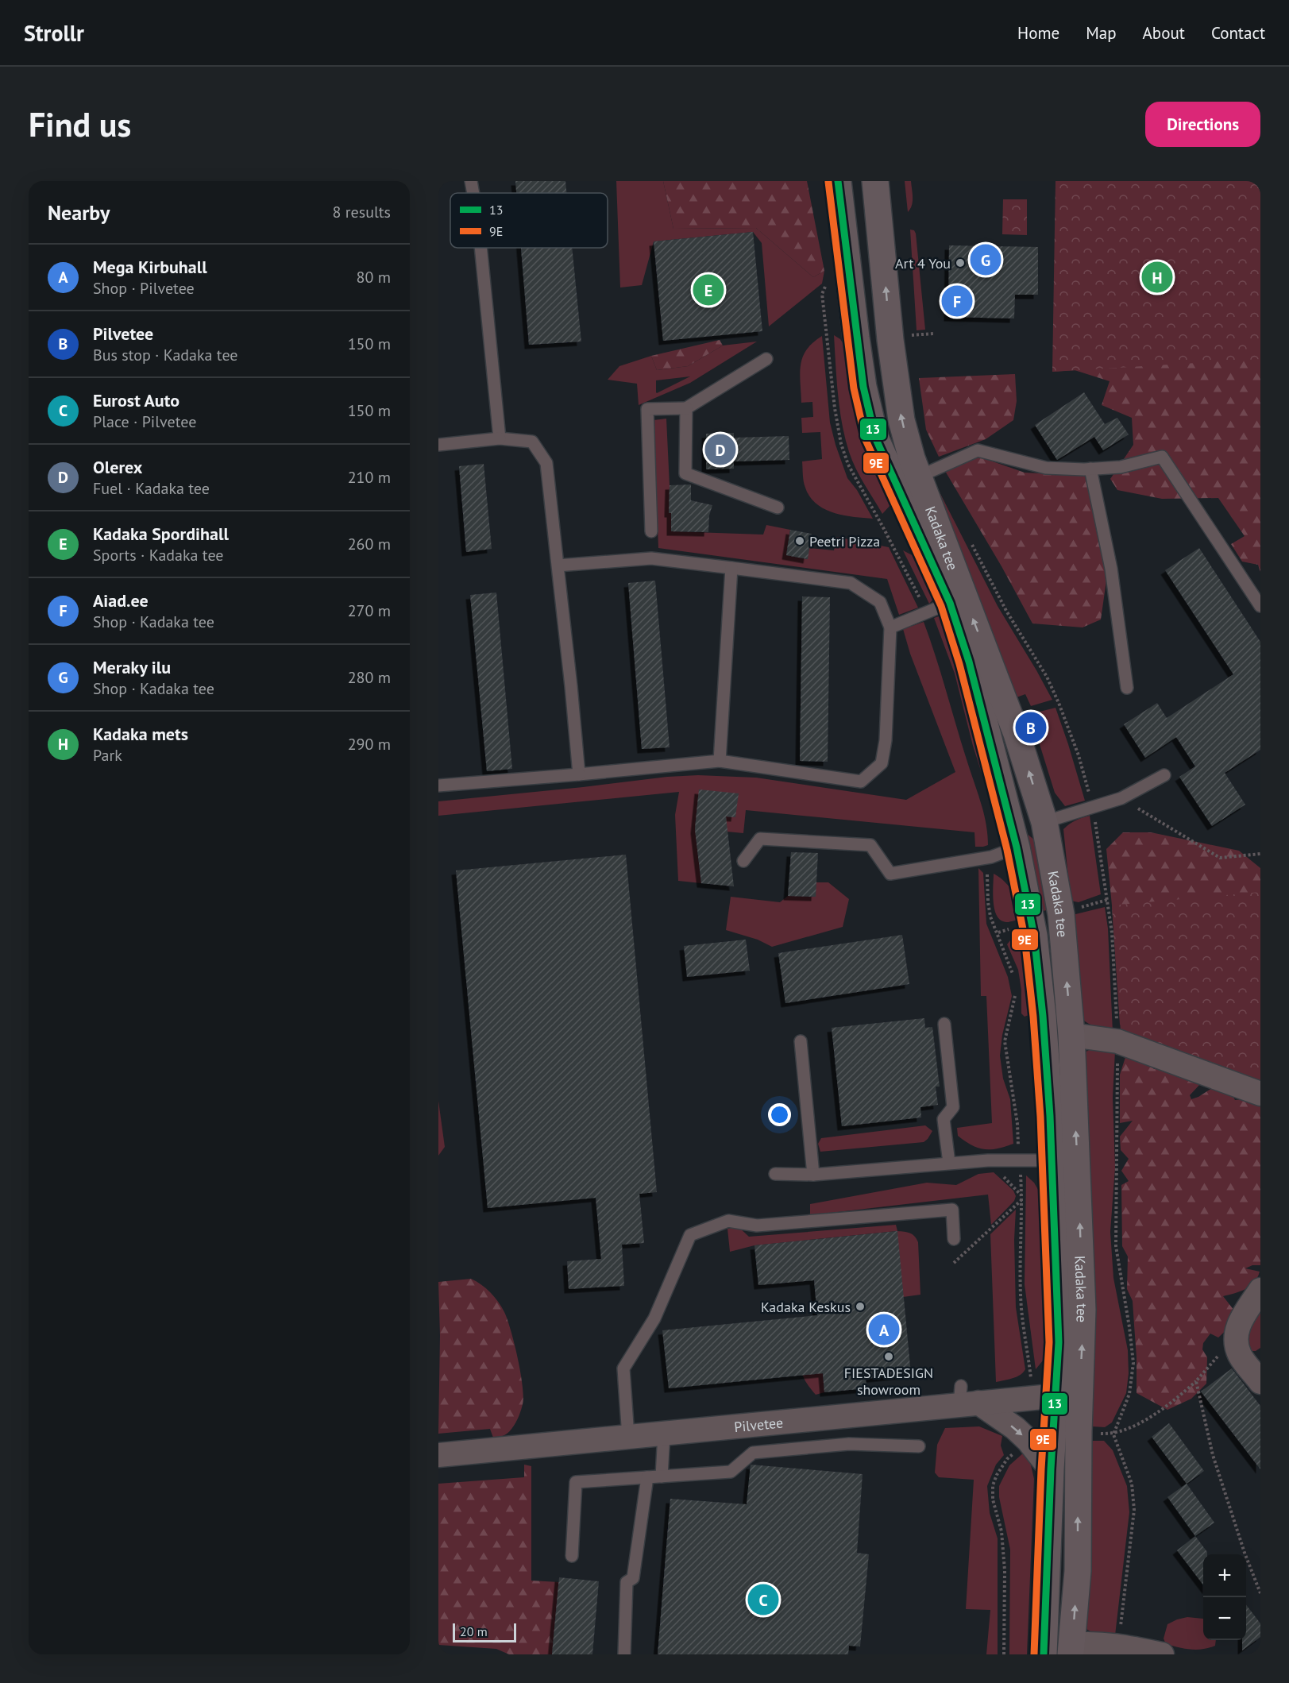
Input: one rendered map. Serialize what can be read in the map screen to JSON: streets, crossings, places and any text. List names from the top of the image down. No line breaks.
{"streets":{"main road":["Kadaka tee"],"street":["Pilvetee"]},"crossings":[["Kadaka tee","Pilvetee"]],"places":["Art 4 You","Peetri Pizza","Kadaka Keskus","FIESTADESIGN showroom"],"lines":["transit line 13","transit line 9E"],"legend":["13","9E"],"scale_bar":"20 m","page":{"header":"Strollr","nav":["Home","Map","About","Contact"],"buttons":"Directions","title":"Find us","heading":["Nearby","8 results"],"pins":["G","H","E","F","D","B","A","C"],"list":[{"mark":"A","name":"Mega Kirbuhall","note":"Shop · Pilvetee","value":"80 m"},{"mark":"B","name":"Pilvetee","note":"Bus stop · Kadaka tee","value":"150 m"},{"mark":"C","name":"Eurost Auto","note":"Place · Pilvetee","value":"150 m"},{"mark":"D","name":"Olerex","note":"Fuel · Kadaka tee","value":"210 m"},{"mark":"E","name":"Kadaka Spordihall","note":"Sports · Kadaka tee","value":"260 m"},{"mark":"F","name":"Aiad.ee","note":"Shop · Kadaka tee","value":"270 m"},{"mark":"G","name":"Meraky ilu","note":"Shop · Kadaka tee","value":"280 m"},{"mark":"H","name":"Kadaka mets","note":"Park","value":"290 m"}],"map_buttons":["+","−"],"scale":"20 m"}}
